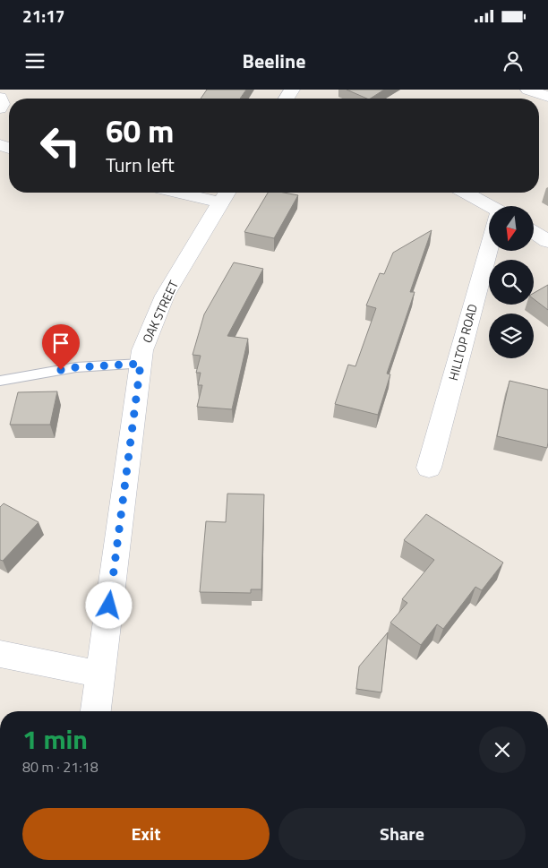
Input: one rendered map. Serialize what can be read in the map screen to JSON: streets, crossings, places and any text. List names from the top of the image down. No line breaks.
{"streets":{"street":["OAK STREET","HILLTOP ROAD"]},"north":"bottom","page":{"status":"21:17","header":"Beeline","turn":["60 m","Turn left"],"heading":["1 min","80 m · 21:18"],"buttons":["Exit","Share"]}}
